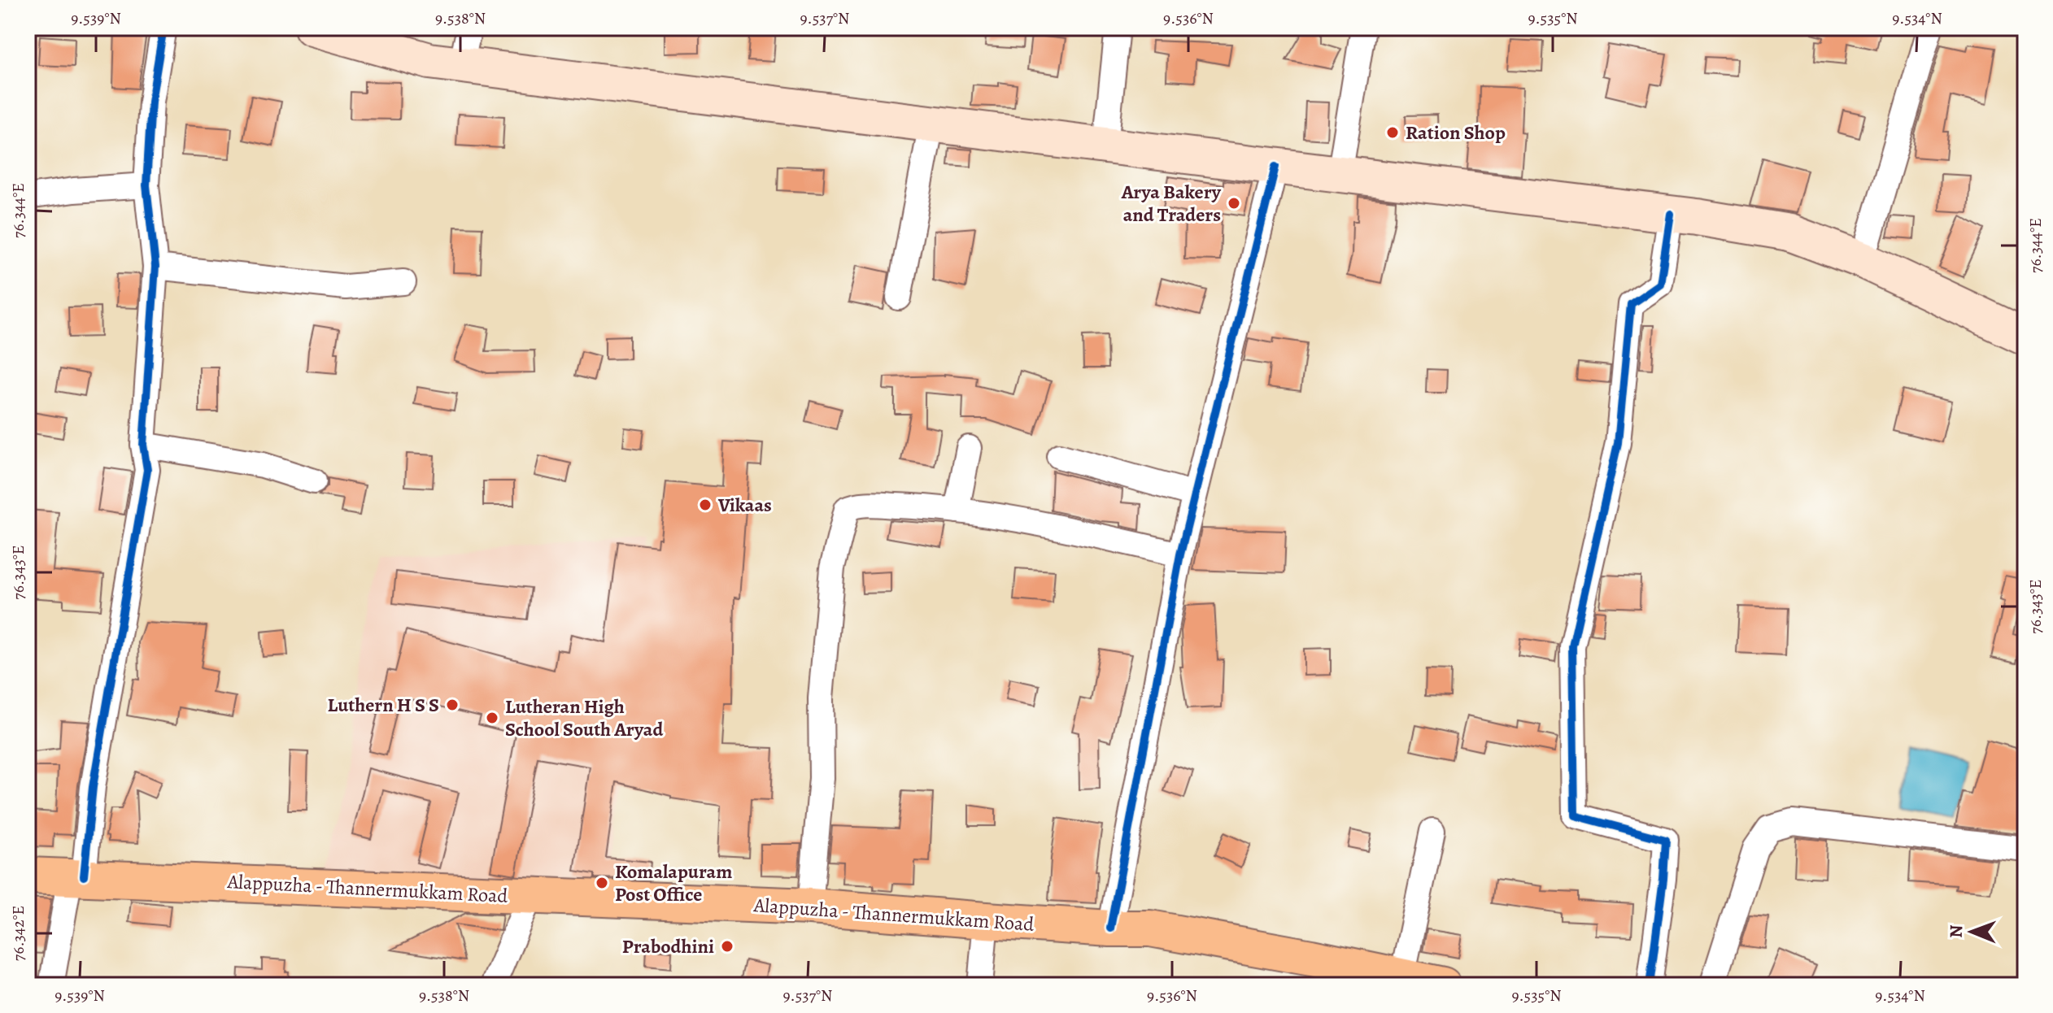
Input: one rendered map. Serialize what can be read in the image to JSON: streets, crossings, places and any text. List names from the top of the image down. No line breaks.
{"streets":{"main road":["Alappuzha - Thannermukkam Road"]},"places":["Ration Shop","Arya Bakery and Traders","Vikaas","Luthern H S S","Lutheran High School South Aryad","Komalapuram Post Office","Prabodhini"],"north":"left","coordinates":["9.539°N","9.538°N","9.537°N","9.536°N","9.535°N","9.534°N","76.344°E","76.343°E","76.342°E"]}
